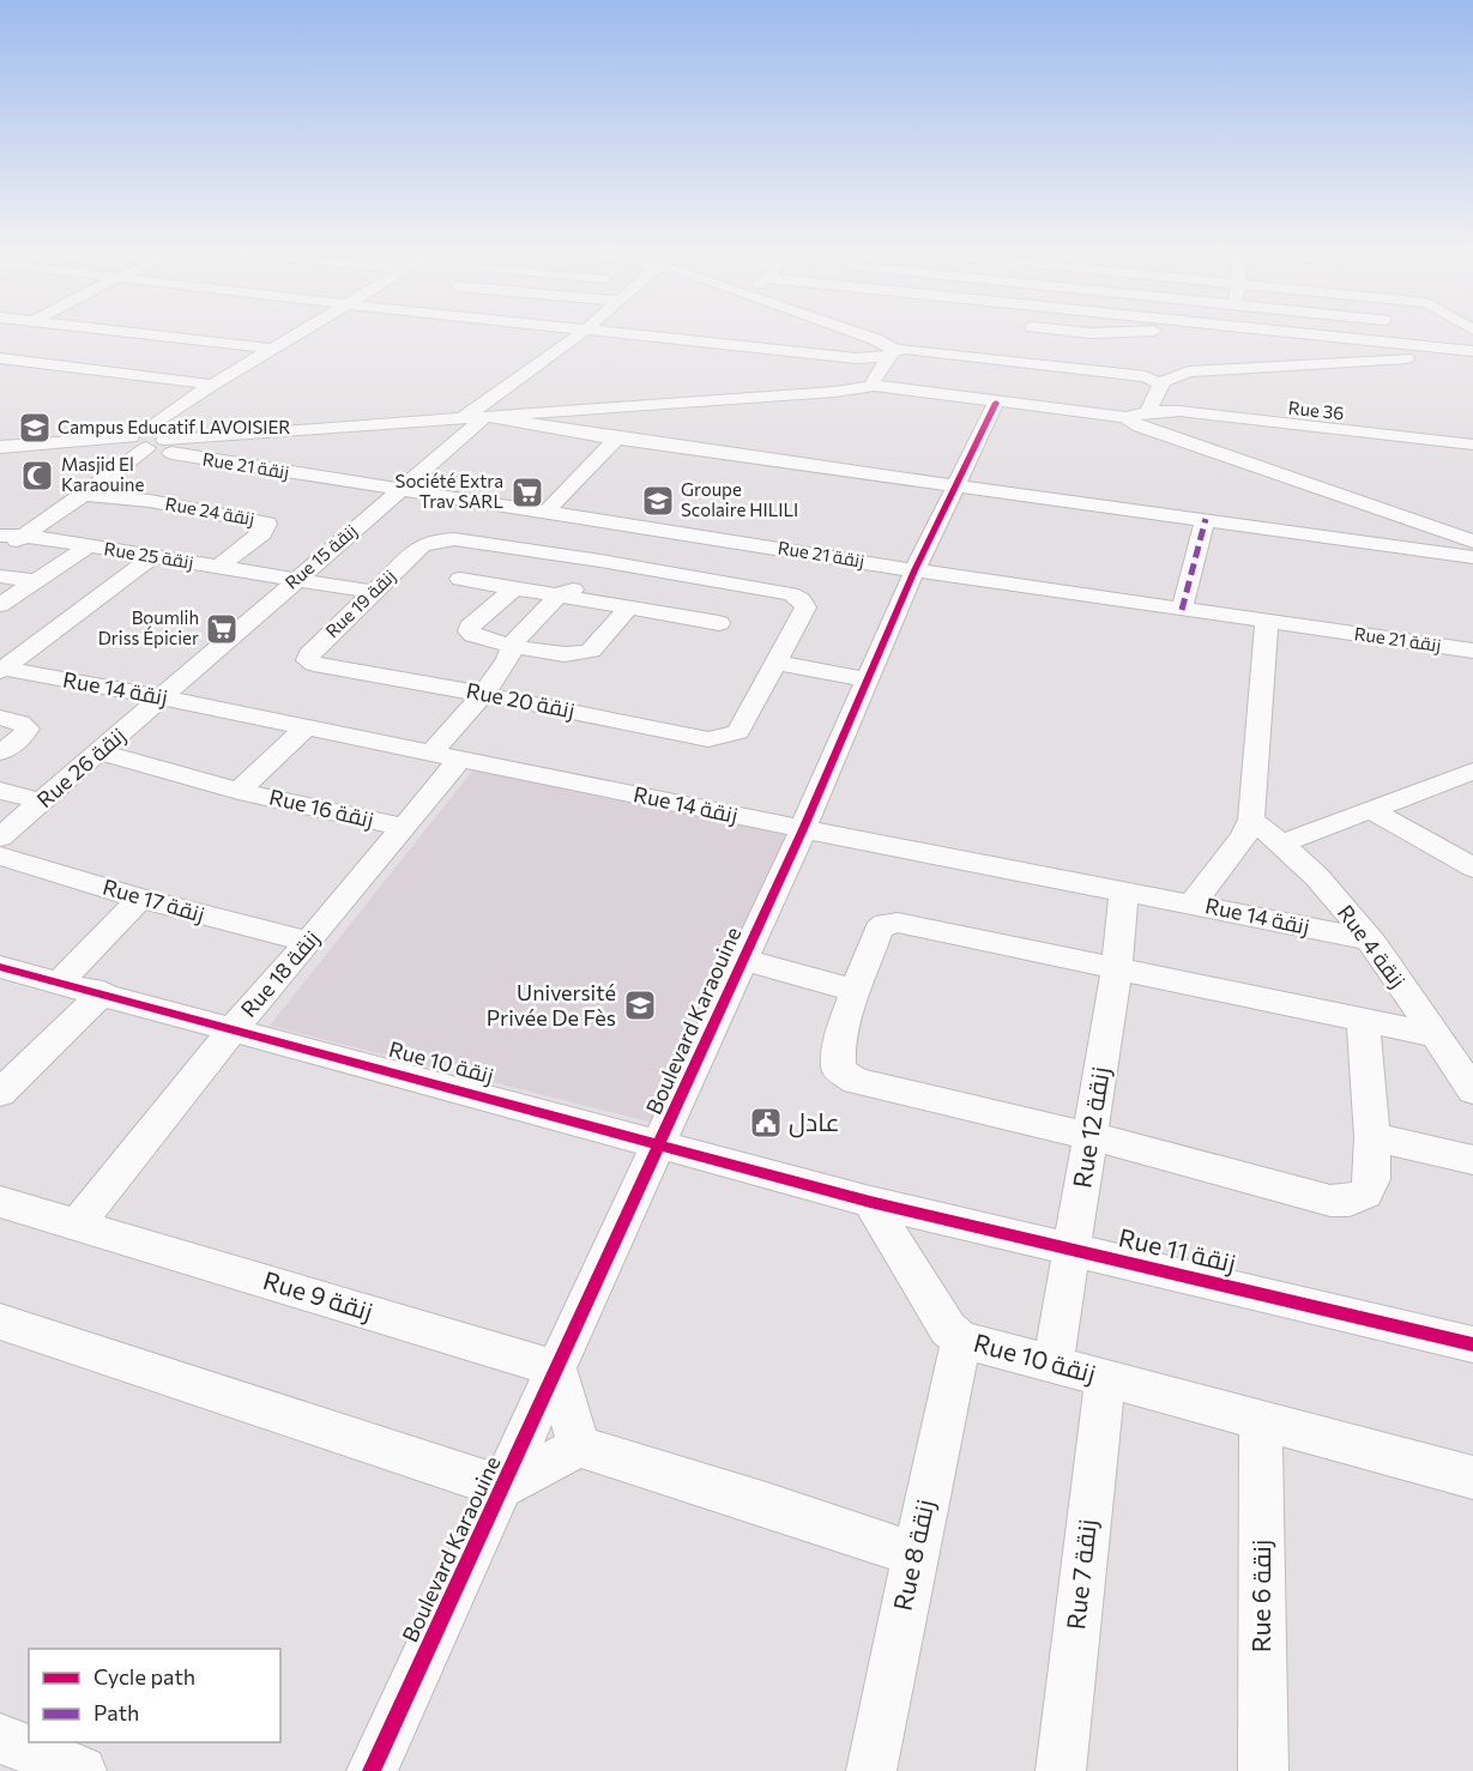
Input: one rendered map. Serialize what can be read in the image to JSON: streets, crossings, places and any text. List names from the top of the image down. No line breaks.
{"streets":{"street":["Rue 36","Rue 21 زنقة","Rue 24 زنقة","Rue 25 زنقة","Rue 15 زنقة","Rue 19 زنقة","Rue 14 زنقة","Rue 20 زنقة","Rue 26 زنقة","Rue 16 زنقة","Rue 17 زنقة","Rue 4 زنقة","Rue 18 زنقة","Boulevard Karaouine","Rue 10 زنقة","Rue 12 زنقة","Rue 11 زنقة","Rue 9 زنقة","Rue 8 زنقة","Rue 7 زنقة","Rue 6 زنقة"]},"crossings":[["Rue 21 زنقة","Rue 15 زنقة"],["Rue 21 زنقة","Boulevard Karaouine"],["Rue 24 زنقة","Rue 25 زنقة"],["Rue 25 زنقة","Rue 15 زنقة"],["Rue 15 زنقة","Rue 14 زنقة"],["Rue 15 زنقة","Rue 26 زنقة"],["Rue 19 زنقة","Rue 20 زنقة"],["Rue 14 زنقة","Rue 26 زنقة"],["Rue 14 زنقة","Rue 4 زنقة"],["Rue 14 زنقة","Rue 18 زنقة"],["Rue 14 زنقة","Boulevard Karaouine"],["Rue 14 زنقة","Rue 12 زنقة"],["Rue 26 زنقة","Rue 16 زنقة"],["Rue 16 زنقة","Rue 18 زنقة"],["Rue 17 زنقة","Rue 18 زنقة"],["Rue 18 زنقة","Rue 10 زنقة"],["Rue 18 زنقة","Rue 9 زنقة"],["Boulevard Karaouine","Rue 10 زنقة"],["Boulevard Karaouine","Rue 9 زنقة"],["Rue 10 زنقة","Rue 12 زنقة"],["Rue 10 زنقة","Rue 11 زنقة"],["Rue 10 زنقة","Rue 8 زنقة"],["Rue 10 زنقة","Rue 7 زنقة"],["Rue 10 زنقة","Rue 6 زنقة"],["Rue 12 زنقة","Rue 11 زنقة"]],"places":{"school or university":["Campus Educatif LAVOISIER","Groupe Scolaire HILILI","Université Privée De Fès"],"mosque":["Masjid El Karaouine"],"supermarket":["Société Extra Trav SARL","Boumlih Driss Épicier"],"public building":["عادل"]},"legend":["Cycle path","Path"]}
